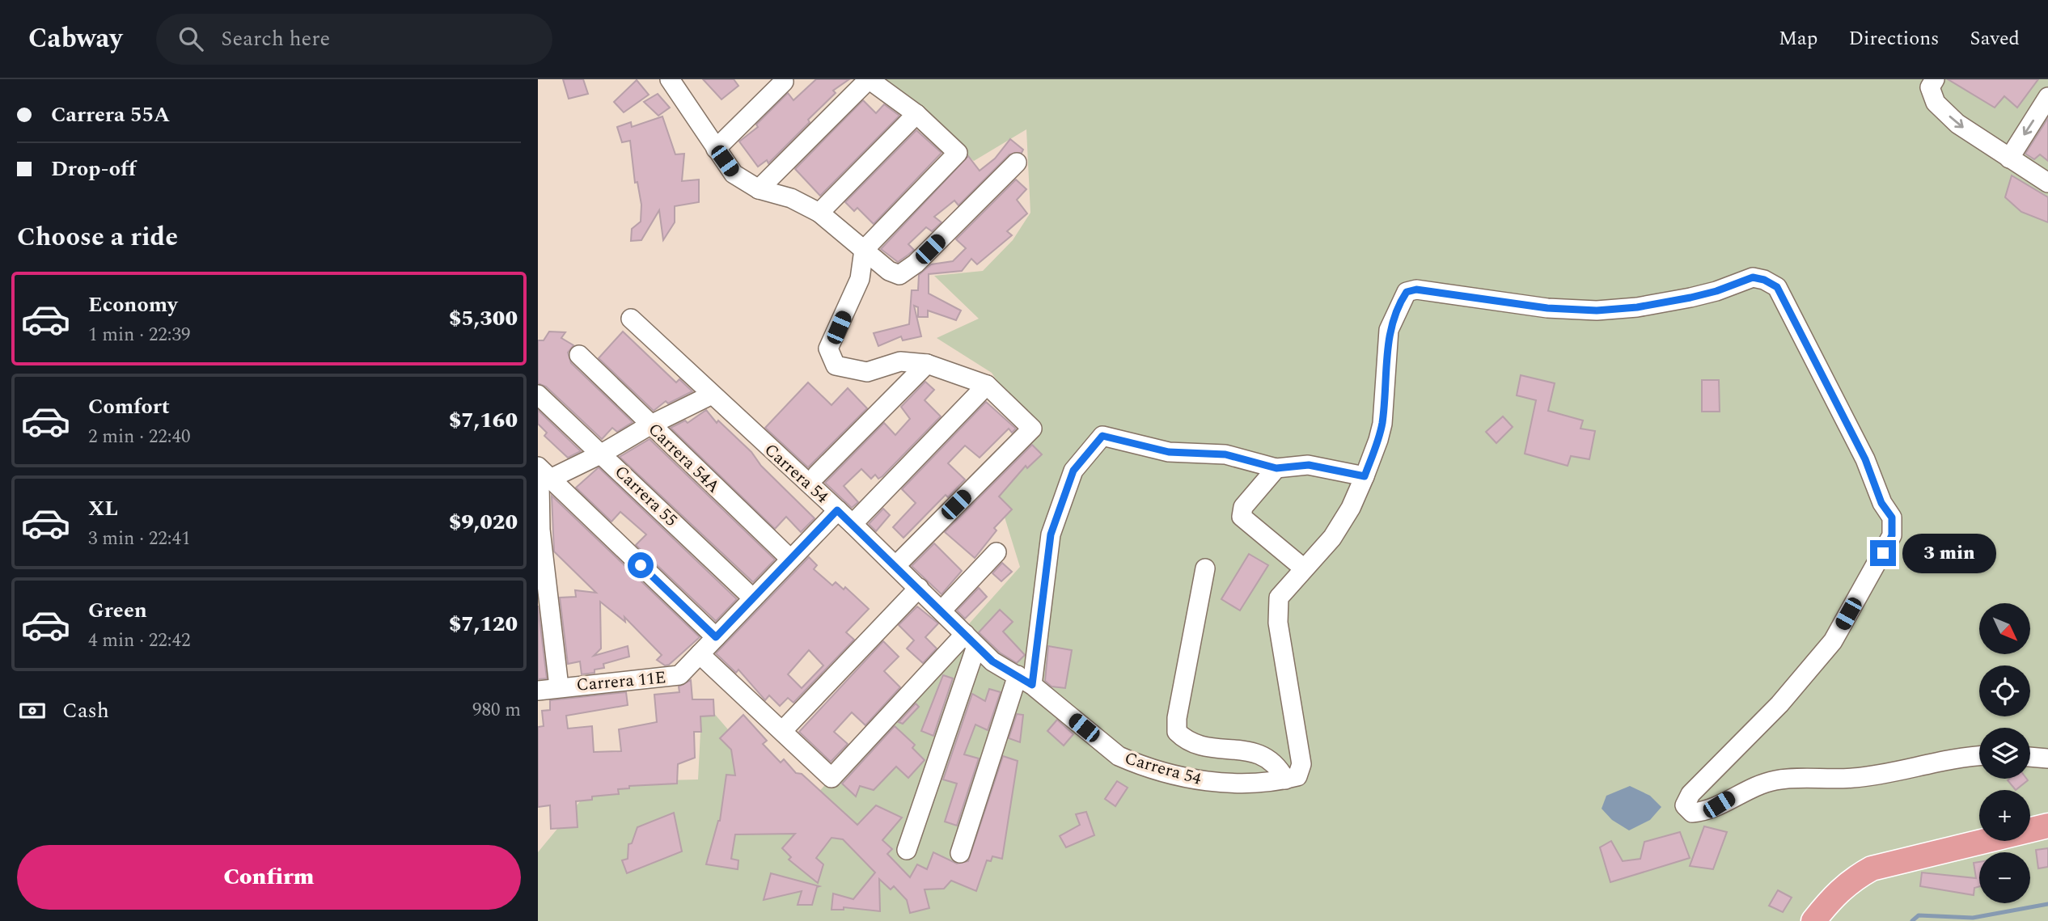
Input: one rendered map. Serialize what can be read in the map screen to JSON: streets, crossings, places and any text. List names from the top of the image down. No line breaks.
{"streets":{"street":["Carrera 54A","Carrera 54","Carrera 55","Carrera 11E"]},"crossings":[["Carrera 54A","Carrera 11E"],["Carrera 54","Carrera 11E"],["Carrera 55","Carrera 11E"]],"north":"bottom right","page":{"header":"Cabway","search":"Search here","nav":["Map","Directions","Saved"],"banner":["Carrera 55A","Drop-off"],"heading":"Choose a ride","list":[{"name":"Economy","note":"1 min · 22:39","value":"$5,300"},{"name":"Comfort","note":"2 min · 22:40","value":"$7,160"},{"name":"XL","note":"3 min · 22:41","value":"$9,020"},{"name":"Green","note":"4 min · 22:42","value":"$7,120"}],"bubble":"3 min","map_buttons":["+","−"],"pay":["Cash","980 m"],"buttons":"Confirm"}}
